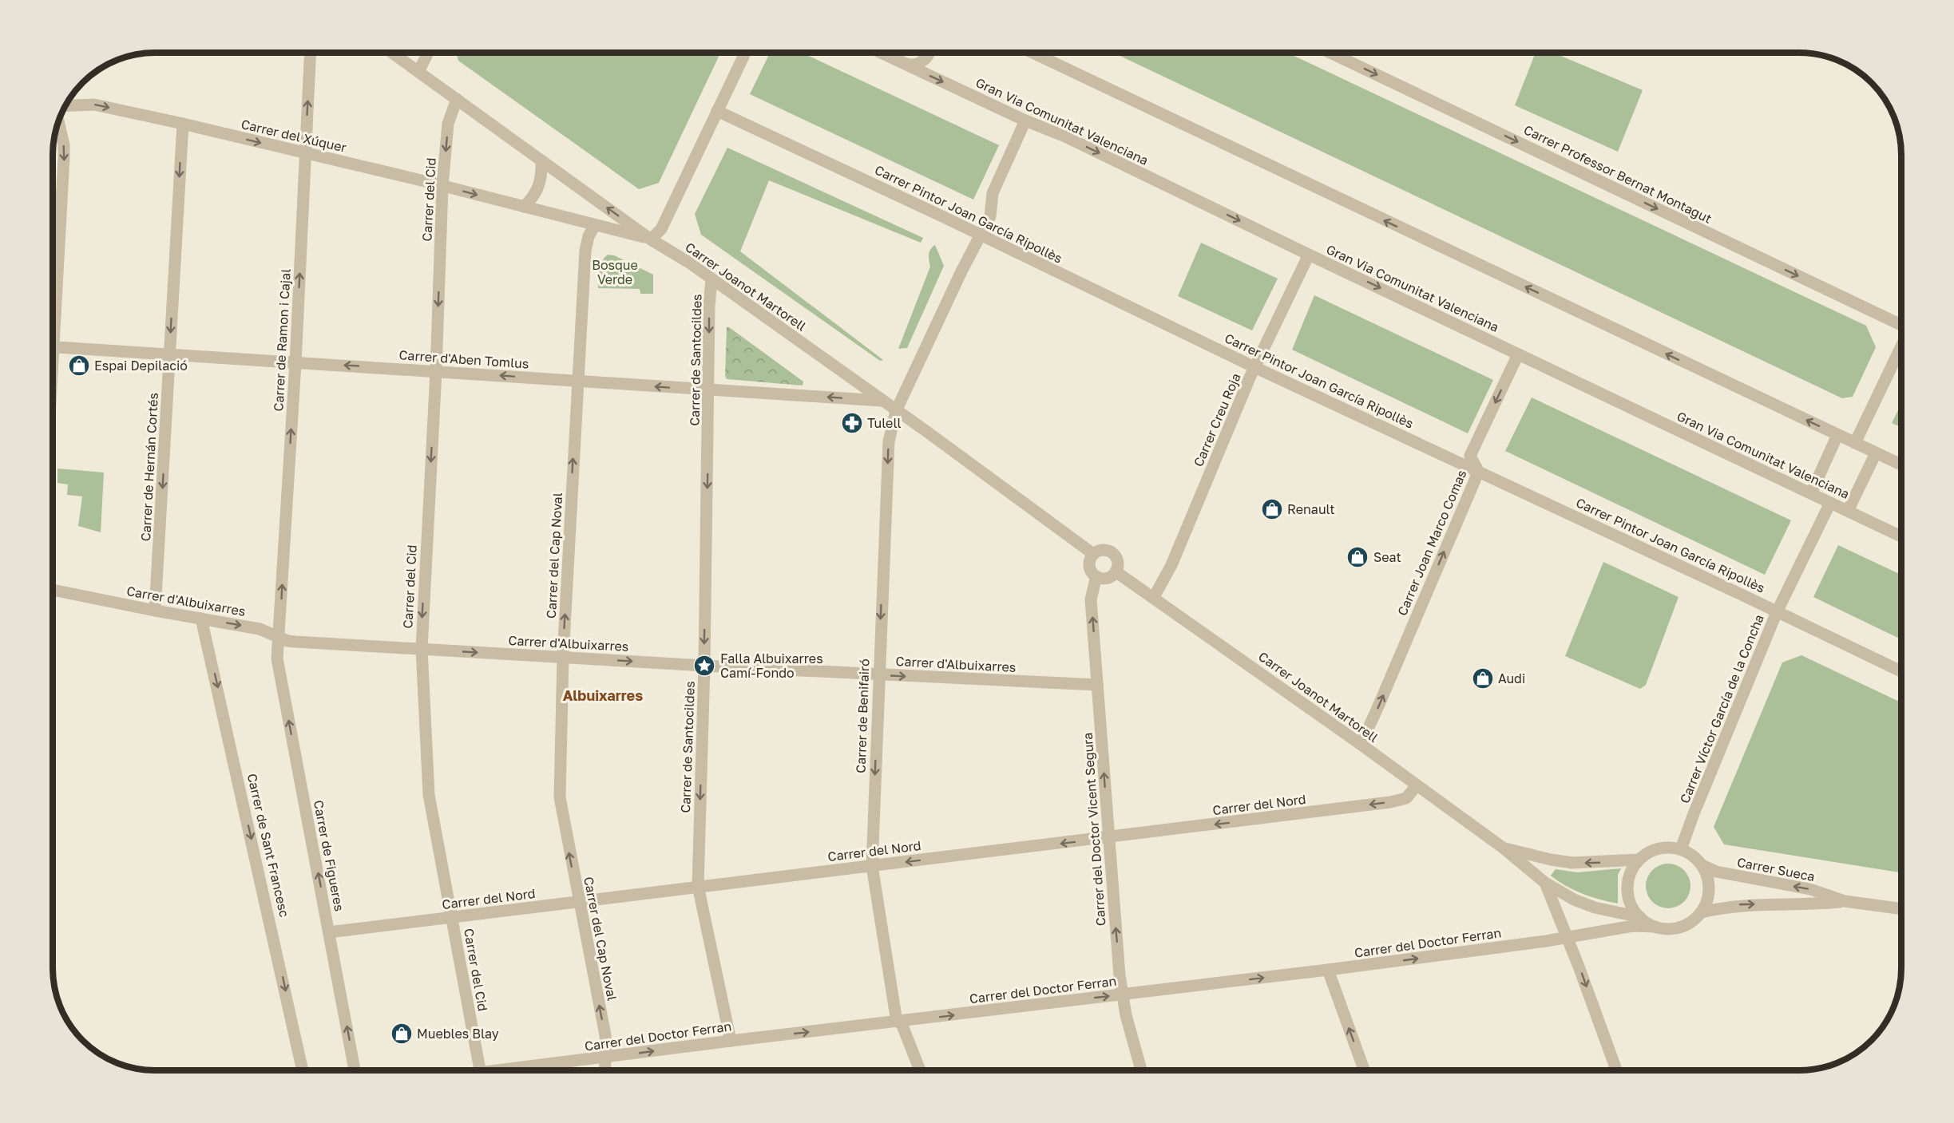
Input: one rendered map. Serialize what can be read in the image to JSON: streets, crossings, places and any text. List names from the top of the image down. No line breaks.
{"streets":{"street":["Gran Via Comunitat Valenciana","Carrer del Xúquer","Carrer Professor Bernat Montagut","Carrer del Cid","Carrer Pintor Joan García Ripollès","Carrer Joanot Martorell","Carrer de Ramon i Cajal","Carrer d'Aben Tomlus","Carrer de Santocildes","Carrer Creu Roja","Carrer de Hernán Cortés","Carrer Joan Marco Comas","Carrer del Cap Noval","Carrer d'Albuixarres","Carrer Víctor García de la Concha","Carrer de Benifairó","Carrer del Nord","Carrer del Doctor Vicent Segura","Carrer de Sant Francesc","Carrer de Figueres","Carrer Sueca","Carrer del Doctor Ferran"]},"crossings":[["Gran Via Comunitat Valenciana","Carrer Creu Roja"],["Gran Via Comunitat Valenciana","Carrer Joan Marco Comas"],["Gran Via Comunitat Valenciana","Carrer Víctor García de la Concha"],["Gran Via Comunitat Valenciana","Carrer de Benifairó"],["Carrer del Xúquer","Carrer del Cid"],["Carrer del Xúquer","Carrer Joanot Martorell"],["Carrer del Xúquer","Carrer de Ramon i Cajal"],["Carrer del Xúquer","Carrer de Hernán Cortés"],["Carrer del Xúquer","Carrer del Cap Noval"],["Carrer del Cid","Carrer Joanot Martorell"],["Carrer del Cid","Carrer d'Aben Tomlus"],["Carrer del Cid","Carrer d'Albuixarres"],["Carrer del Cid","Carrer del Nord"],["Carrer Pintor Joan García Ripollès","Carrer Creu Roja"],["Carrer Pintor Joan García Ripollès","Carrer Joan Marco Comas"],["Carrer Pintor Joan García Ripollès","Carrer Víctor García de la Concha"],["Carrer Pintor Joan García Ripollès","Carrer de Benifairó"],["Carrer Joanot Martorell","Carrer d'Aben Tomlus"],["Carrer Joanot Martorell","Carrer de Santocildes"],["Carrer Joanot Martorell","Carrer Creu Roja"],["Carrer Joanot Martorell","Carrer Joan Marco Comas"],["Carrer Joanot Martorell","Carrer Víctor García de la Concha"],["Carrer Joanot Martorell","Carrer de Benifairó"],["Carrer Joanot Martorell","Carrer del Nord"],["Carrer Joanot Martorell","Carrer del Doctor Vicent Segura"],["Carrer Joanot Martorell","Carrer Sueca"],["Carrer Joanot Martorell","Carrer del Doctor Ferran"],["Carrer de Ramon i Cajal","Carrer d'Aben Tomlus"],["Carrer de Ramon i Cajal","Carrer d'Albuixarres"],["Carrer de Ramon i Cajal","Carrer de Figueres"],["Carrer d'Aben Tomlus","Carrer de Santocildes"],["Carrer d'Aben Tomlus","Carrer de Hernán Cortés"],["Carrer d'Aben Tomlus","Carrer del Cap Noval"],["Carrer de Santocildes","Carrer d'Albuixarres"],["Carrer de Santocildes","Carrer del Nord"],["Carrer de Santocildes","Carrer del Doctor Ferran"],["Carrer de Hernán Cortés","Carrer d'Albuixarres"],["Carrer del Cap Noval","Carrer d'Albuixarres"],["Carrer del Cap Noval","Carrer del Nord"],["Carrer del Cap Noval","Carrer del Doctor Ferran"],["Carrer d'Albuixarres","Carrer de Benifairó"],["Carrer d'Albuixarres","Carrer del Doctor Vicent Segura"],["Carrer d'Albuixarres","Carrer de Sant Francesc"],["Carrer d'Albuixarres","Carrer de Figueres"],["Carrer Víctor García de la Concha","Carrer Sueca"],["Carrer Víctor García de la Concha","Carrer del Doctor Ferran"],["Carrer de Benifairó","Carrer del Nord"],["Carrer de Benifairó","Carrer del Doctor Ferran"],["Carrer del Nord","Carrer del Doctor Vicent Segura"],["Carrer del Nord","Carrer de Figueres"],["Carrer del Doctor Vicent Segura","Carrer del Doctor Ferran"],["Carrer Sueca","Carrer del Doctor Ferran"]],"one_way":["Carrer del Xúquer","Carrer Professor Bernat Montagut","Carrer del Cid","Carrer de Ramon i Cajal","Carrer d'Aben Tomlus","Carrer de Santocildes","Carrer de Hernán Cortés","Carrer del Cap Noval","Carrer d'Albuixarres","Carrer de Benifairó","Carrer del Nord","Carrer del Doctor Vicent Segura","Carrer de Sant Francesc","Carrer de Figueres","Carrer del Doctor Ferran"],"districts":["Albuixarres"],"parks":["Bosque Verde"],"places":{"shop":["Espai Depilació","Renault","Seat","Audi","Muebles Blay"],"pharmacy":["Tulell"],"place":["Falla Albuixarres Camí-Fondo"]}}
